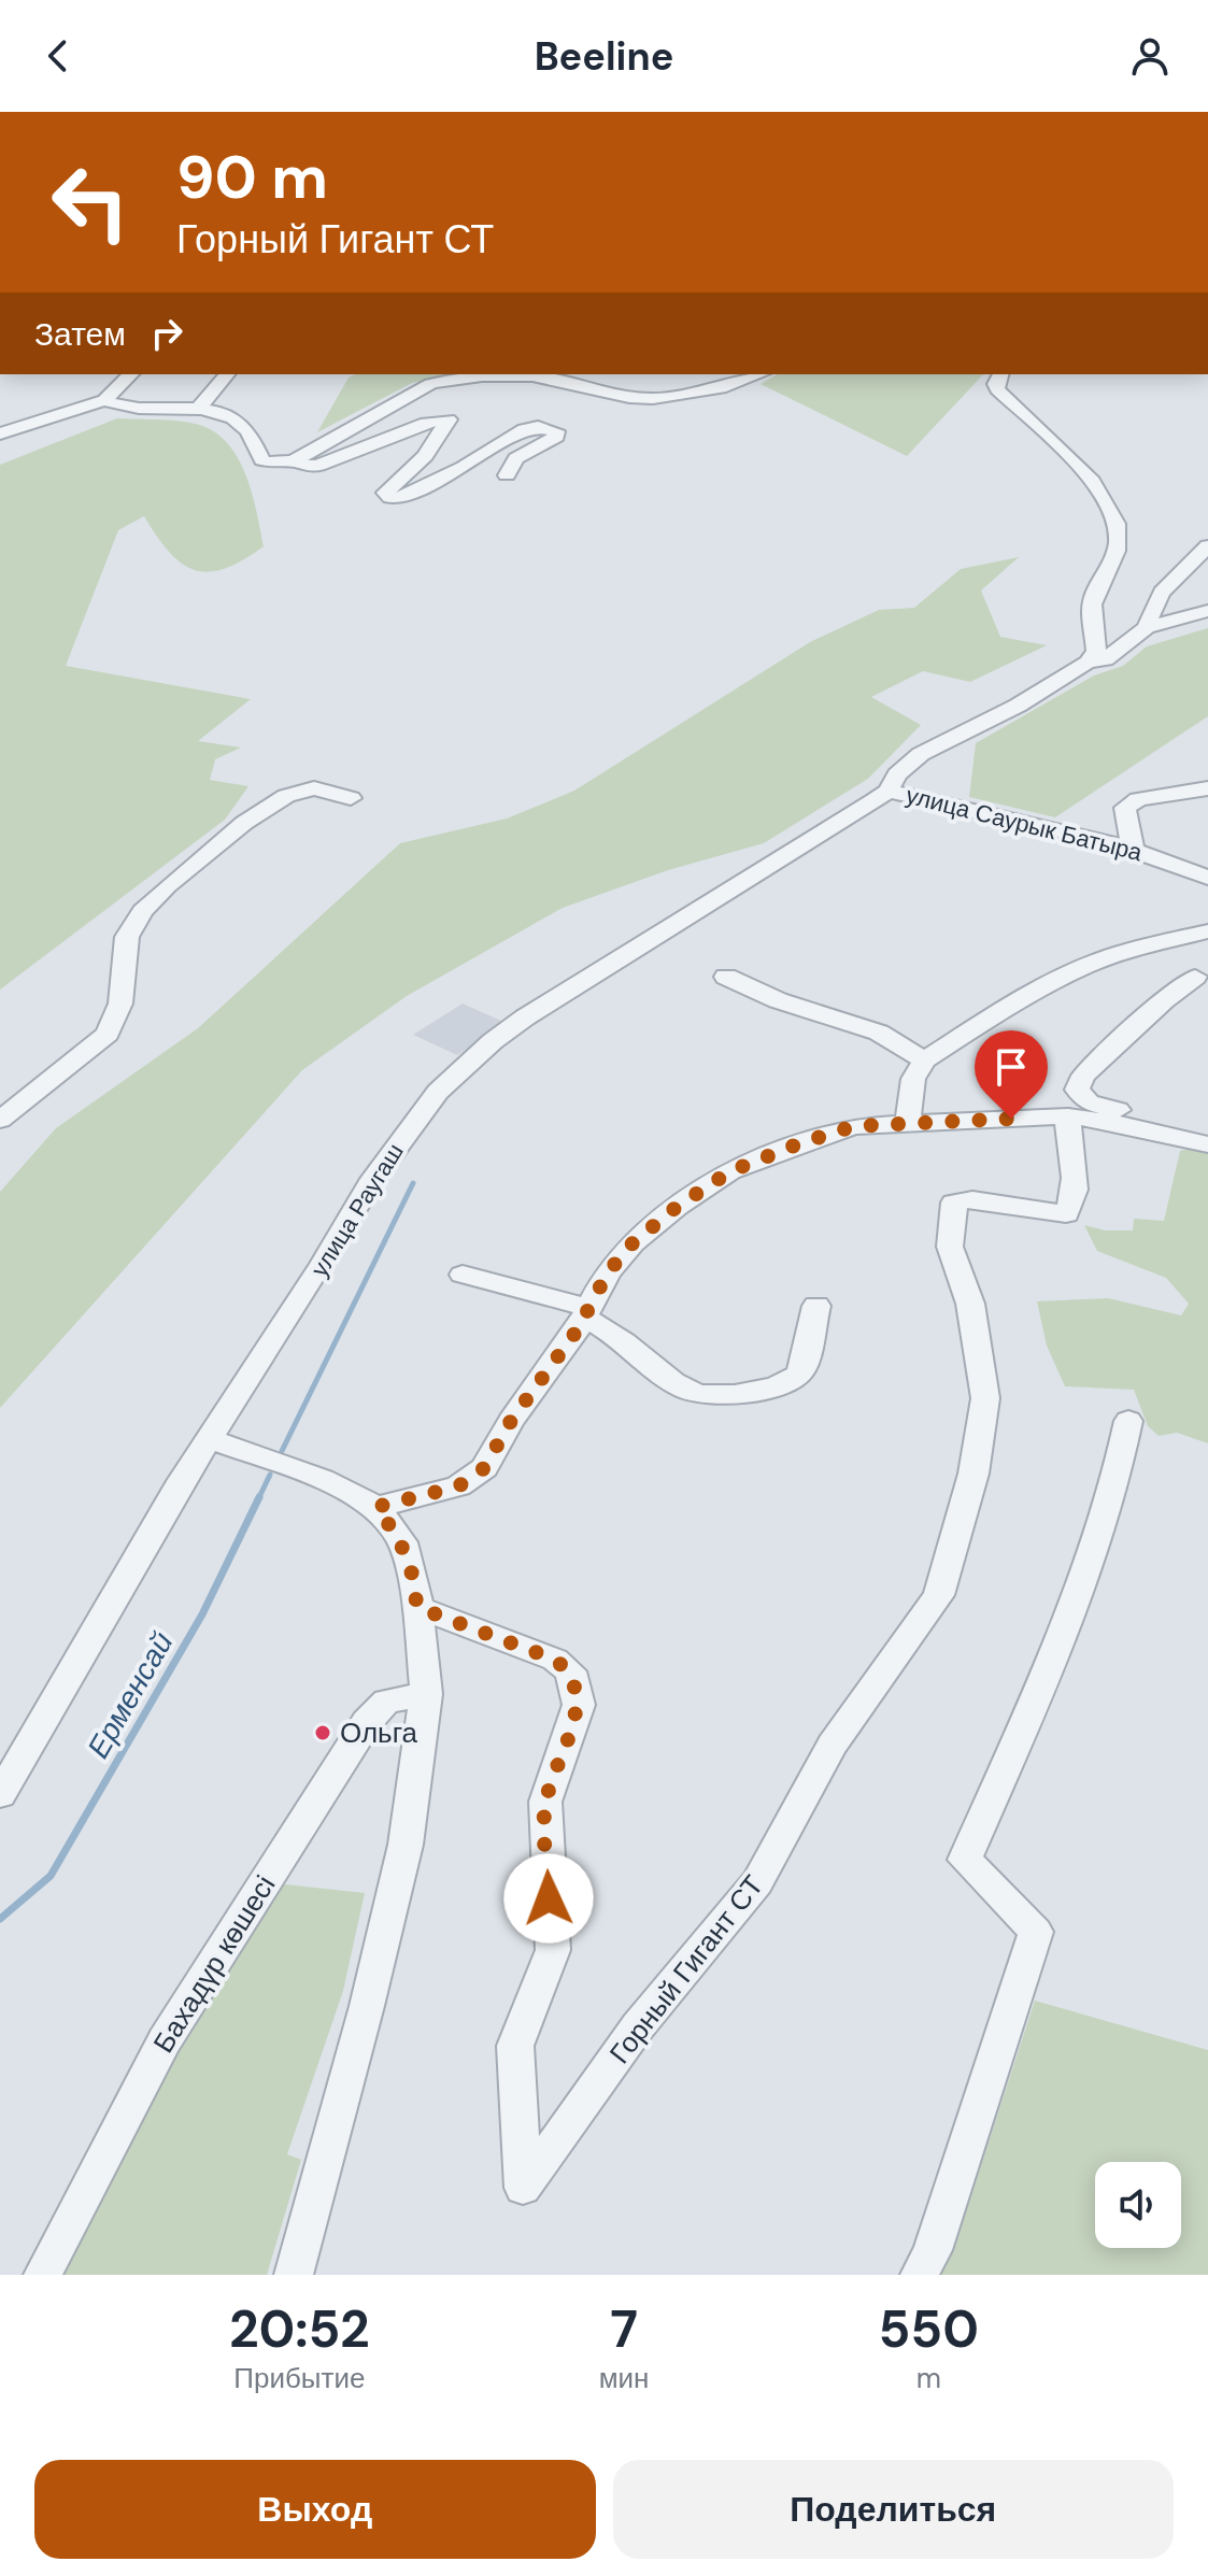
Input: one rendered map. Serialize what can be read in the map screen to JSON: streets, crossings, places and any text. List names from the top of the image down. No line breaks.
{"streets":{"street":["улица Саурык Батыра","улица Раугаш","Бахадүр көшесі","Горный Гигант СТ"]},"crossings":[["улица Саурык Батыра","улица Раугаш"]],"water":["Ерменсай"],"places":["Ольга"],"page":{"header":"Beeline","turn":["90 m","Горный Гигант СТ"],"then":"Затем","eta":["20:52","Прибытие","7","мин","550","m"],"buttons":["Выход","Поделиться"]}}
